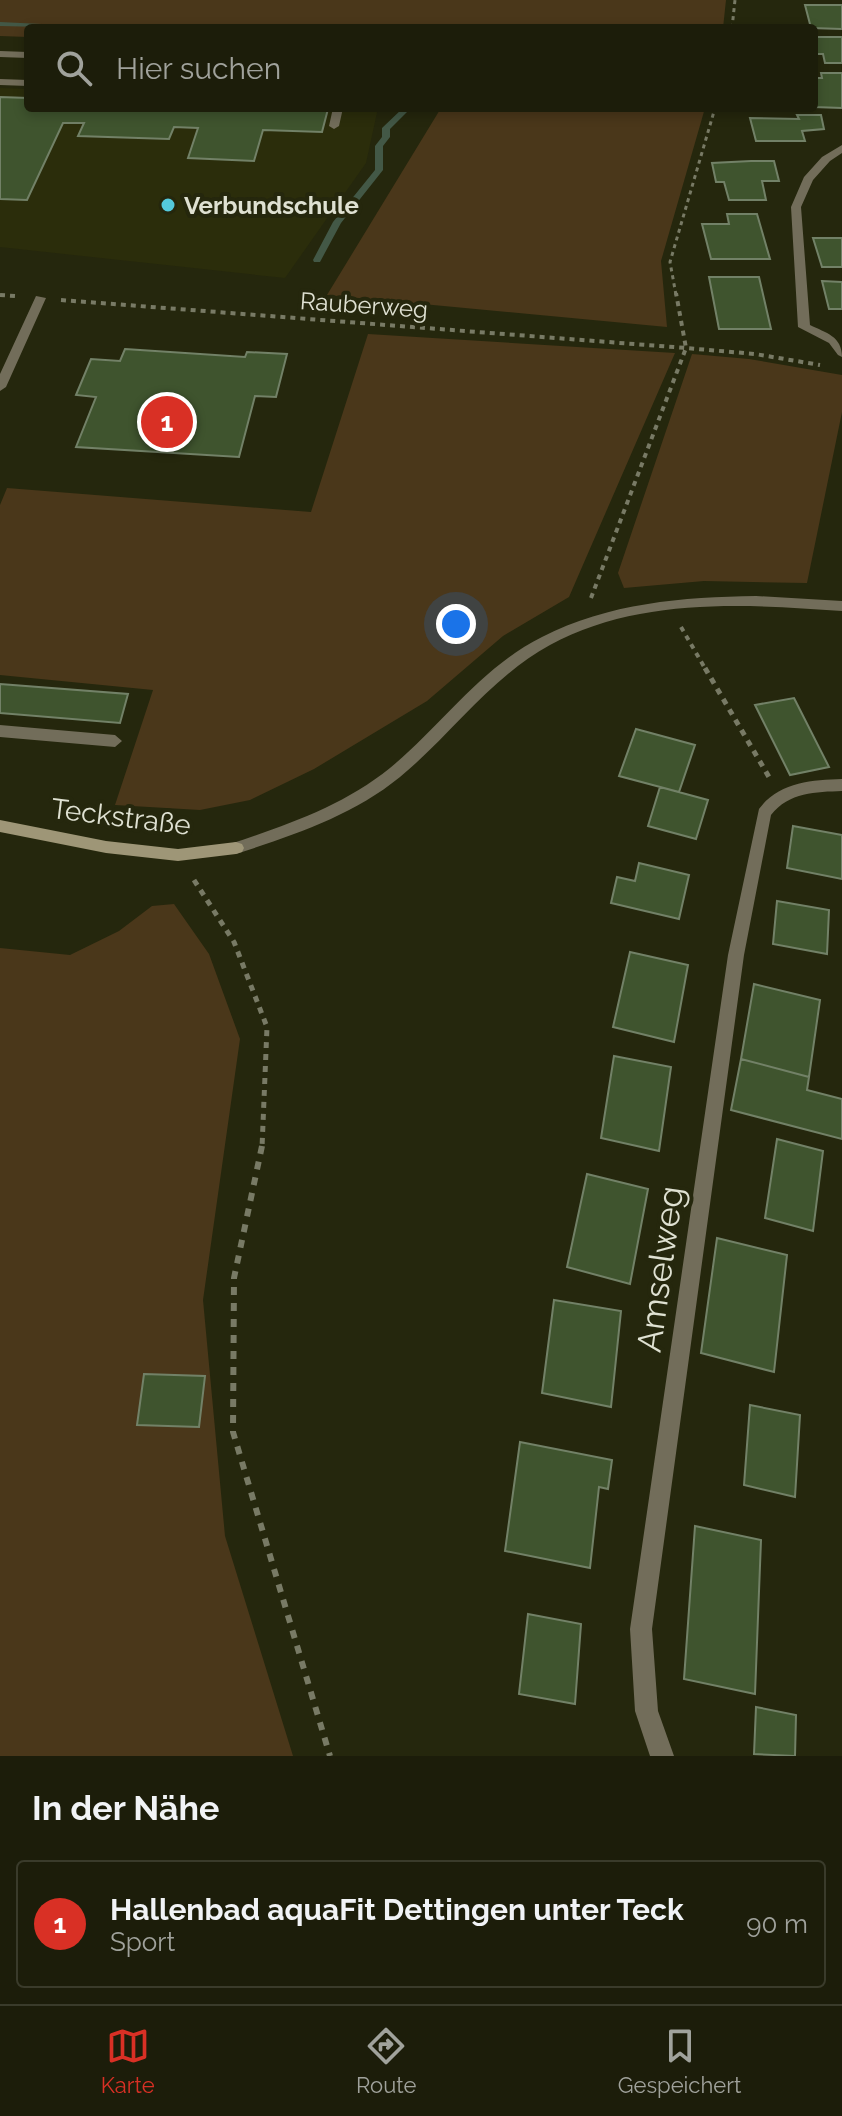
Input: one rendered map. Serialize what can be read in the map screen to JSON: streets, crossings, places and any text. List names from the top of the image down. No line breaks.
{"streets":{"street":["Teckstraße","Amselweg"],"path":["Rauberweg"]},"places":["Verbundschule"],"page":{"search":"Hier suchen","pins":"1","heading":"In der Nähe","list":[{"mark":"1","name":"Hallenbad aquaFit Dettingen unter Teck","note":"Sport","value":"90 m"}],"nav":["Karte","Route","Gespeichert"]}}
